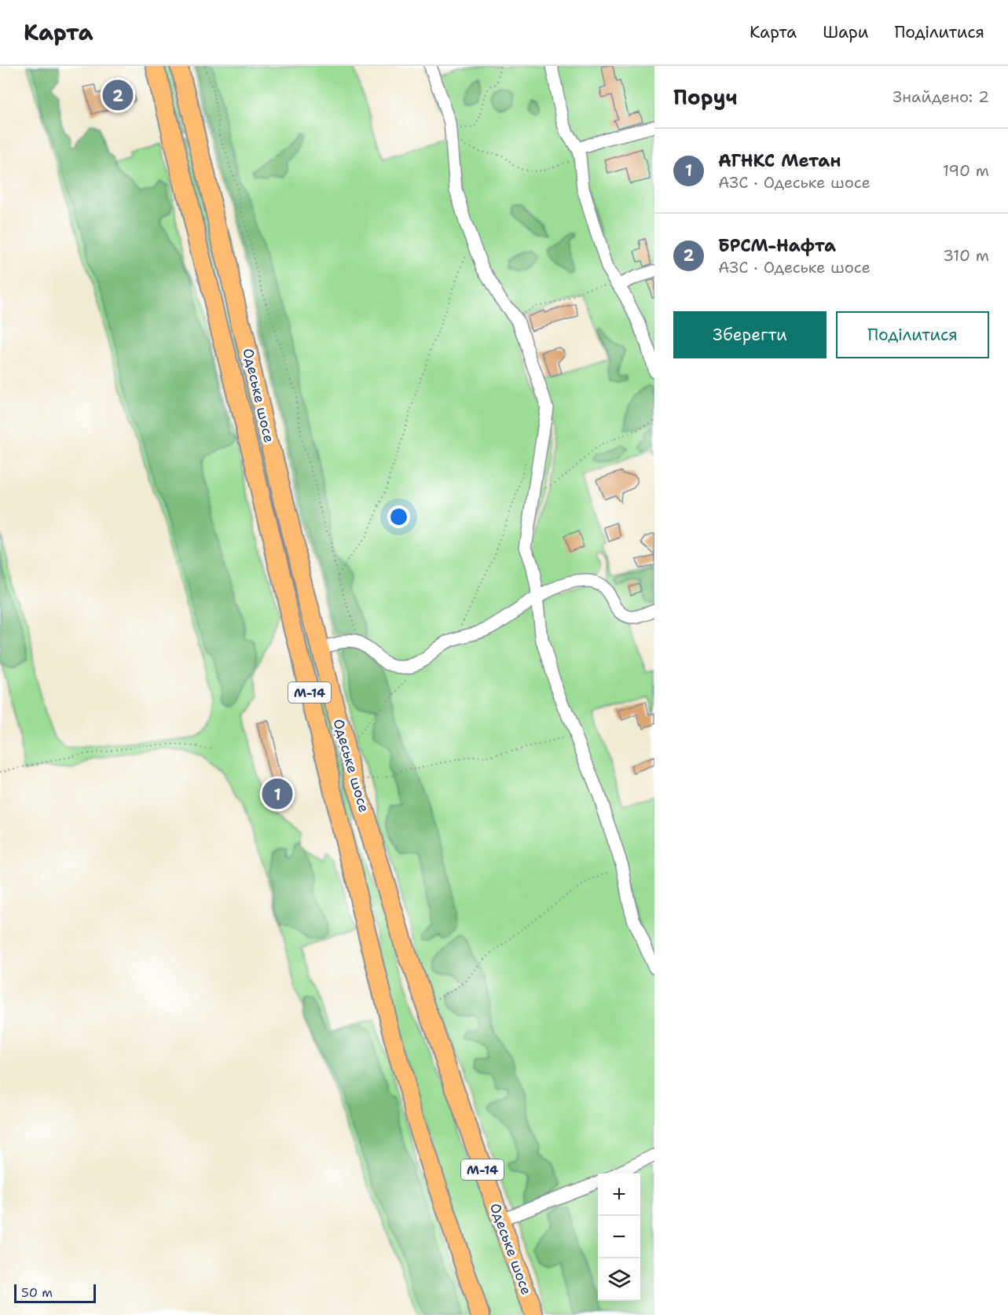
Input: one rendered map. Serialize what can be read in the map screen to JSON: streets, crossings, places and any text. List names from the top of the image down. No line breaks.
{"streets":{"highway":["Одеське шосе","М-14"]},"scale_bar":"50 m","page":{"header":"Карта","nav":["Карта","Шари","Поділитися"],"heading":["Поруч","Знайдено: 2"],"pins":["2","1"],"list":[{"mark":"1","name":"АГНКС Метан","note":"АЗС · Одеське шосе","value":"190 m"},{"mark":"2","name":"БРСМ-Нафта","note":"АЗС · Одеське шосе","value":"310 m"}],"buttons":["Зберегти","Поділитися"],"map_buttons":["+","−"],"scale":"50 m"}}
